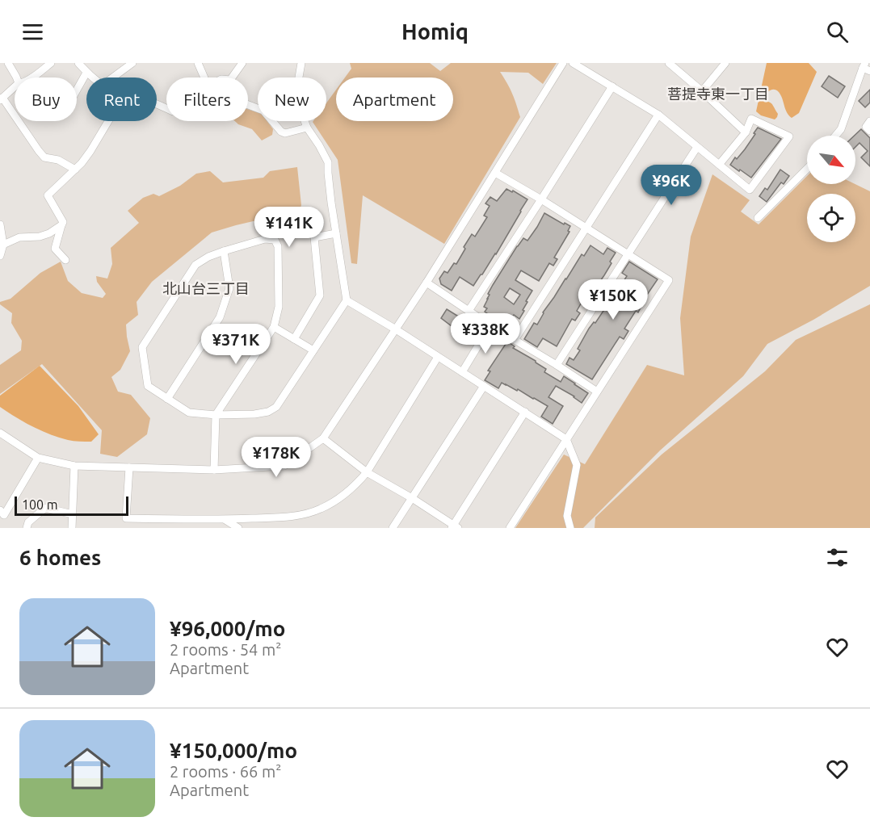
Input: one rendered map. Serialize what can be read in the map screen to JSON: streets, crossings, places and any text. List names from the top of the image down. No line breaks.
{"districts":["菩提寺東一丁目","北山台三丁目"],"scale_bar":"100 m","north":"bottom right","page":{"header":"Homiq","chip":["Buy","Rent","Filters","New","Apartment"],"price":["¥96K","¥141K","¥150K","¥338K","¥371K","¥178K"],"scale":"100 m","heading":"6 homes","list":[{"name":"¥96,000/mo","note":"2 rooms · 54 m² · Apartment"},{"name":"¥150,000/mo","note":"2 rooms · 66 m² · Apartment"}]}}
